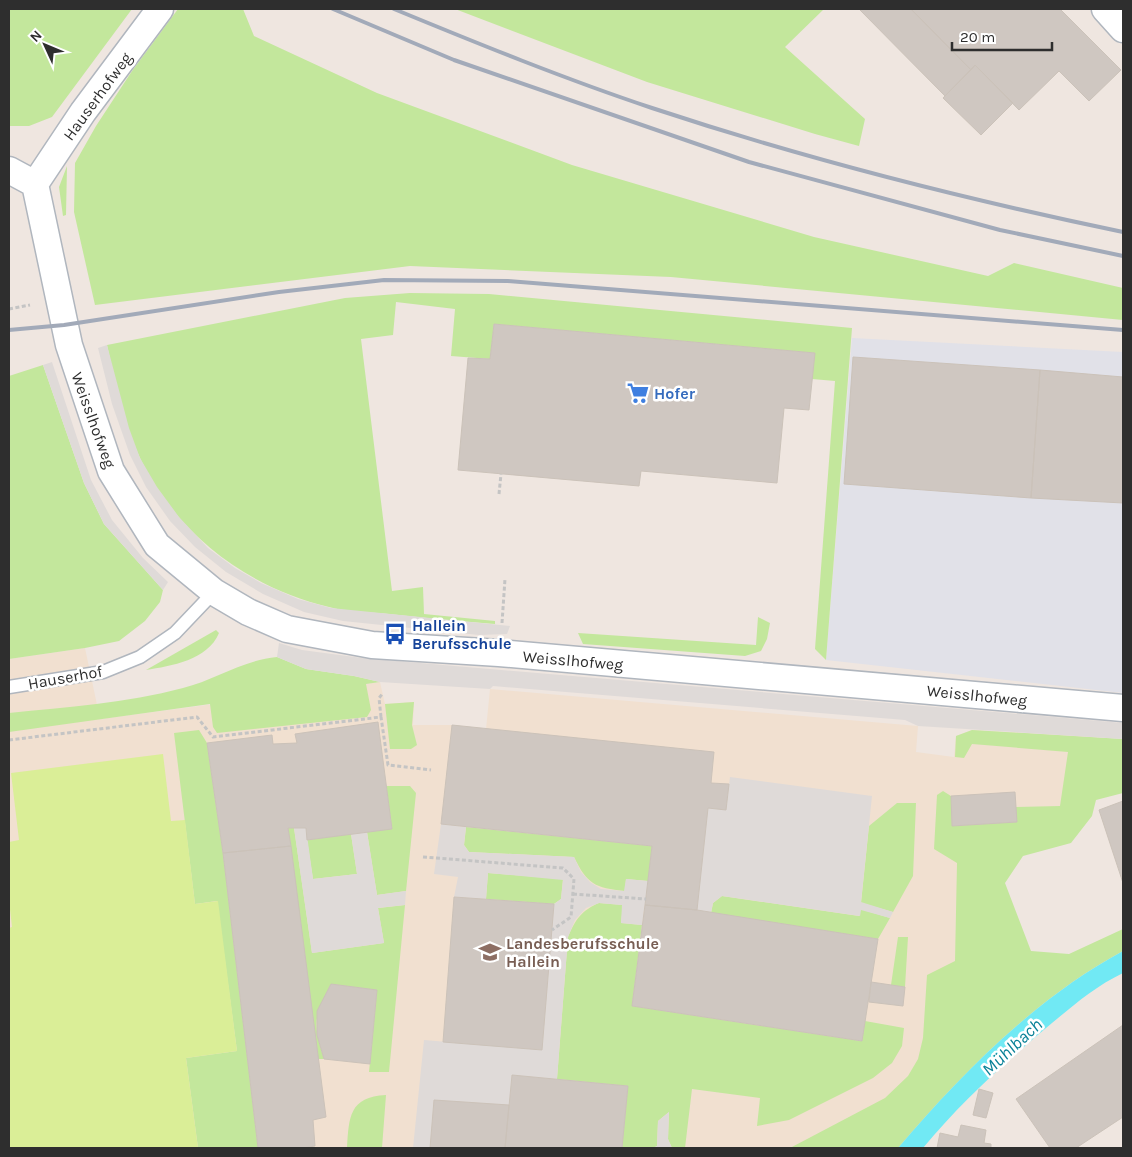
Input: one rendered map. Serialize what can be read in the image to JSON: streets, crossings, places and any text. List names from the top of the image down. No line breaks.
{"streets":{"street":["Hauserhofweg","Weisslhofweg"],"lane":["Hauserhof"]},"crossings":[["Hauserhofweg","Weisslhofweg"],["Weisslhofweg","Hauserhof"]],"water":["Mühlbach"],"places":{"supermarket":["Hofer"],"bus stop":["Hallein Berufsschule"],"school or university":["Landesberufsschule Hallein"]},"scale_bar":"20 m","north":"top left"}
